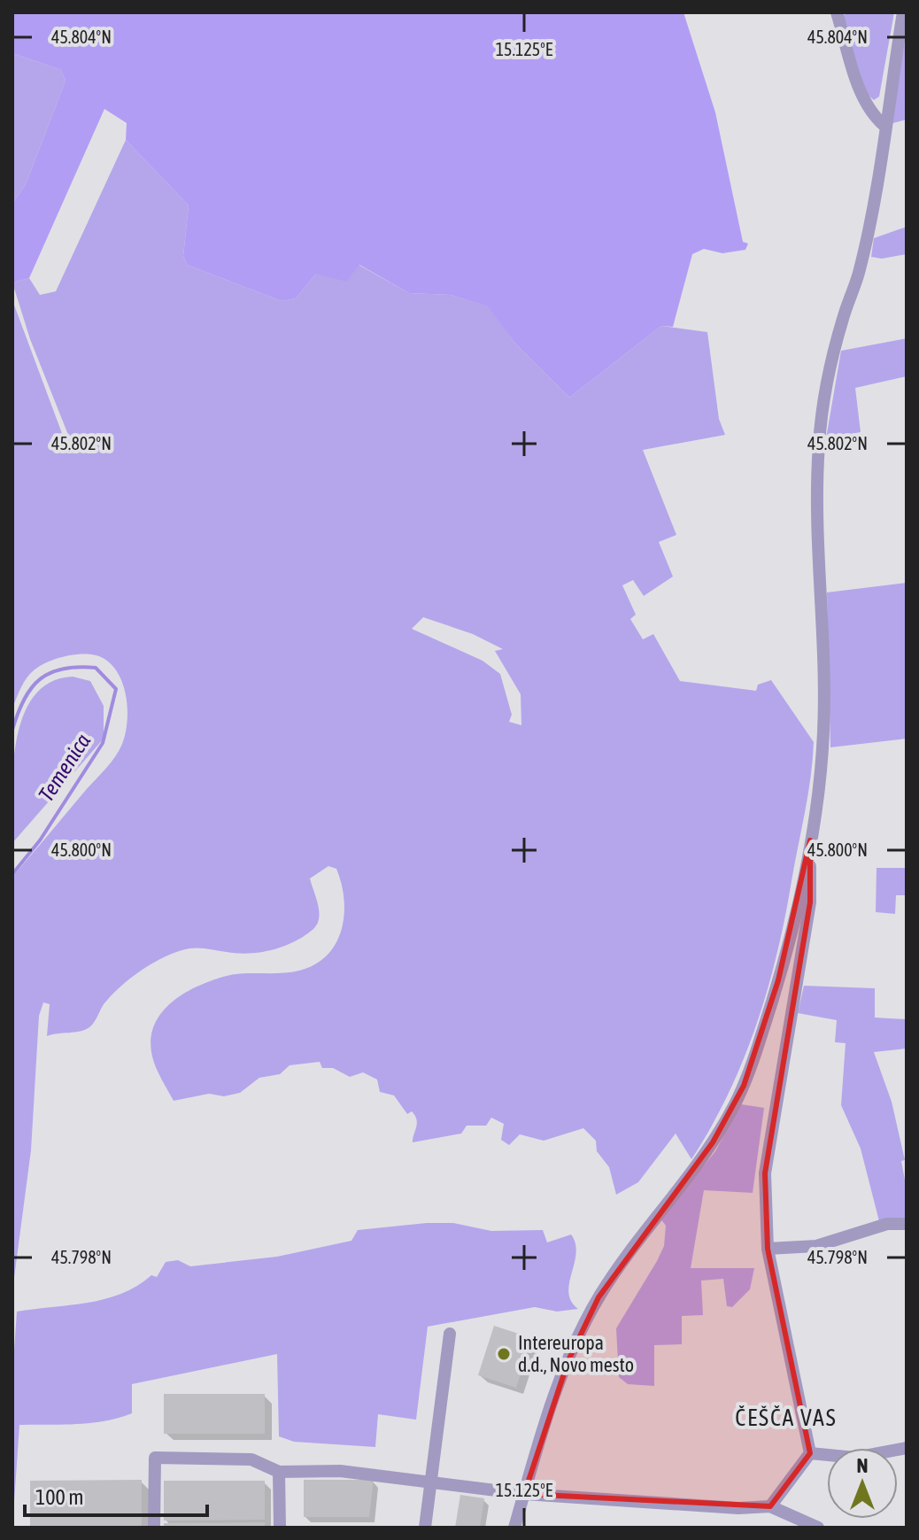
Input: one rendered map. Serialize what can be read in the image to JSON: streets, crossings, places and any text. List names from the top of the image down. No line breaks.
{"districts":["ČEŠČA VAS"],"water":["Temenica"],"places":["Intereuropa d.d., Novo mesto"],"scale_bar":"100 m","north":"top","coordinates":["45.804°N","15.125°E","45.802°N","45.800°N","45.798°N"]}
